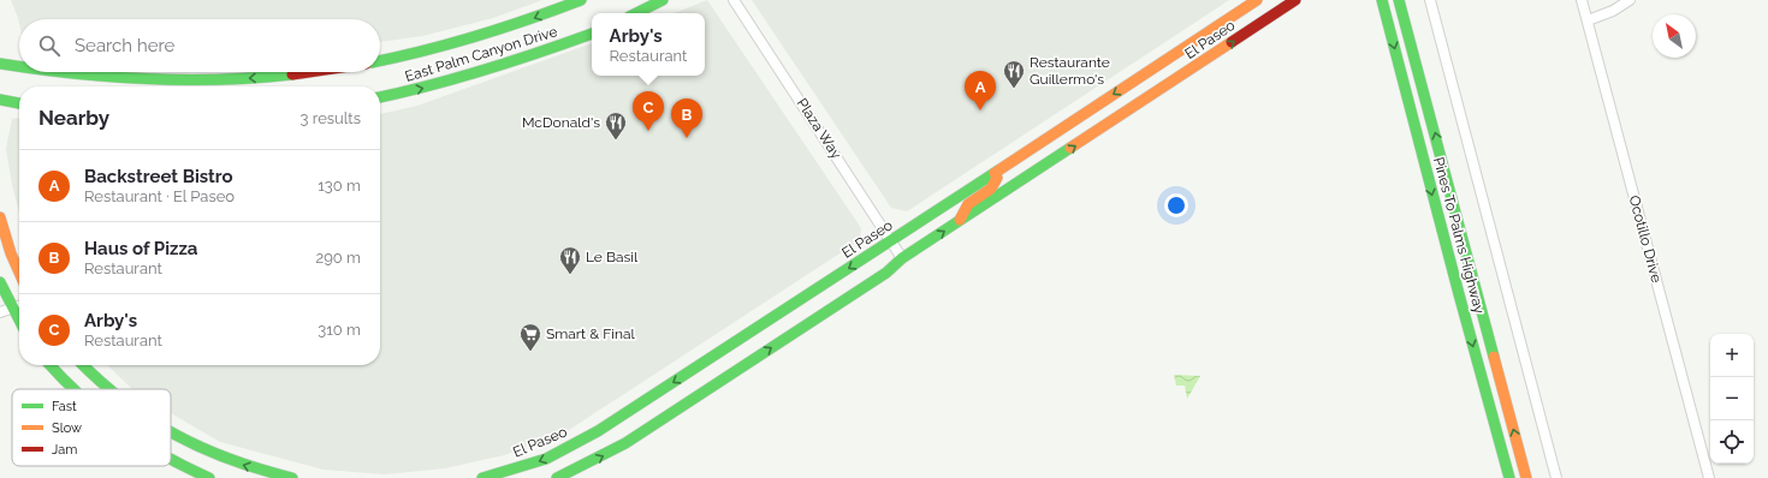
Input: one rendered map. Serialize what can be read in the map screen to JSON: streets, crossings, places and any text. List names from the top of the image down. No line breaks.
{"streets":{"street":["El Paseo","East Palm Canyon Drive","Plaza Way","Pines To Palms Highway","Ocotillo Drive"]},"crossings":[["El Paseo","Plaza Way"]],"places":{"restaurant":["Restaurante Guillermo's","McDonald's","Le Basil"],"supermarket":["Smart & Final"]},"legend":["Fast","Slow","Jam"],"north":"top left","page":{"popup":["Arby's","Restaurant"],"search":"Search here","pins":["A","C","B"],"heading":["Nearby","3 results"],"list":[{"mark":"A","name":"Backstreet Bistro","note":"Restaurant · El Paseo","value":"130 m"},{"mark":"B","name":"Haus of Pizza","note":"Restaurant","value":"290 m"},{"mark":"C","name":"Arby's","note":"Restaurant","value":"310 m"}],"map_buttons":["+","−"]}}
